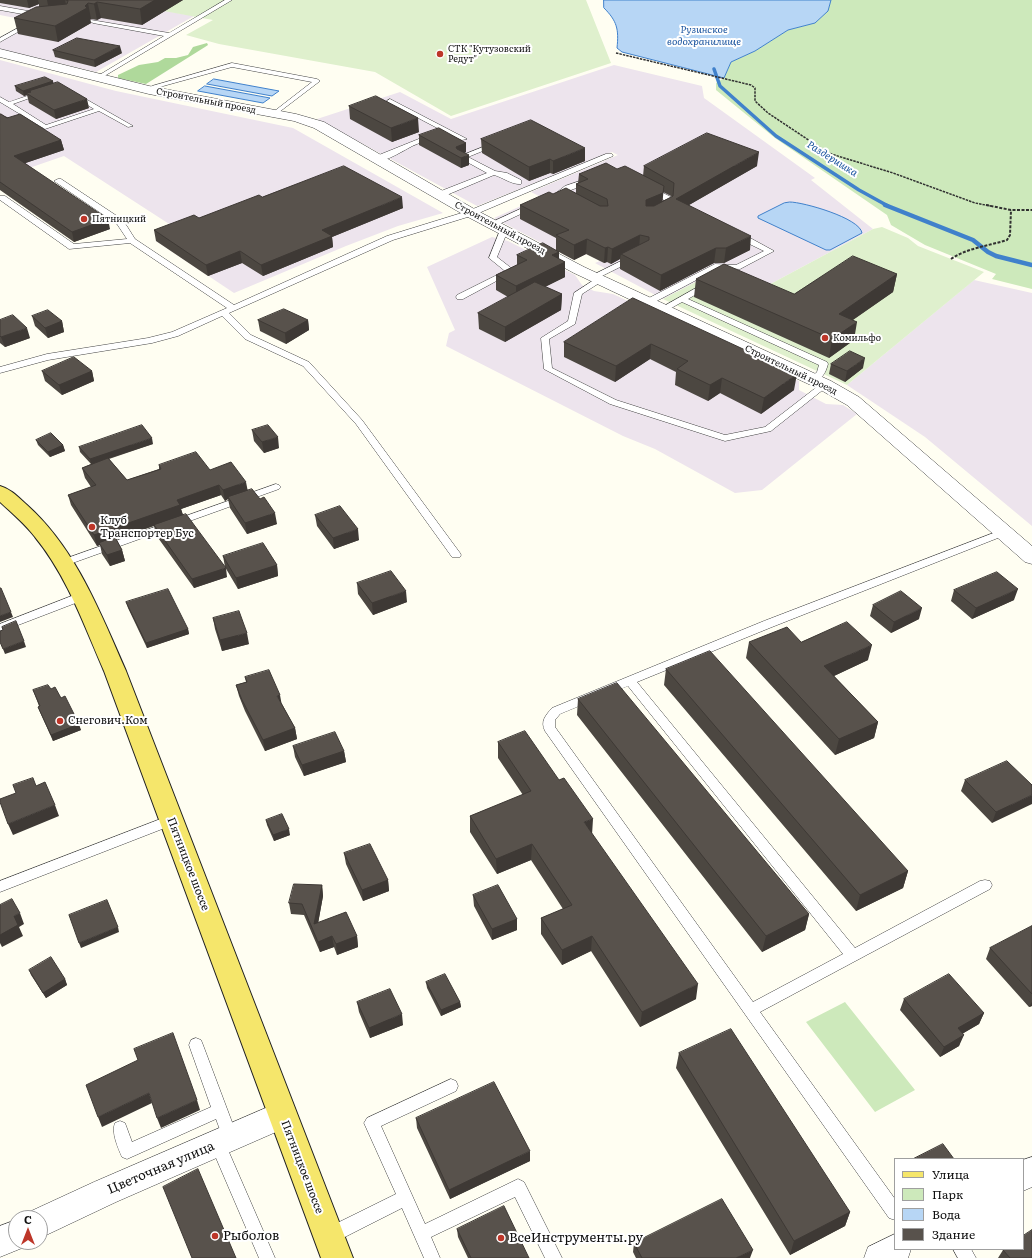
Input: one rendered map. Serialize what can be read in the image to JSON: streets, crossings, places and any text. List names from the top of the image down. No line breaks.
{"streets":{"main road":["Пятницкое шоссе"],"street":["Строительный проезд","Цветочная улица"]},"crossings":[["Пятницкое шоссе","Цветочная улица"]],"water":["Рузинское водохранилище","Раздеришка"],"places":["СТК \"Кутузовский Редут\"","Пятницкий","Комильфо","Клуб Транспортер Бус","Снегович.Ком","Рыболов","ВсеИнструменты.ру"],"legend":["Улица","Парк","Вода","Здание"],"north":"top"}
